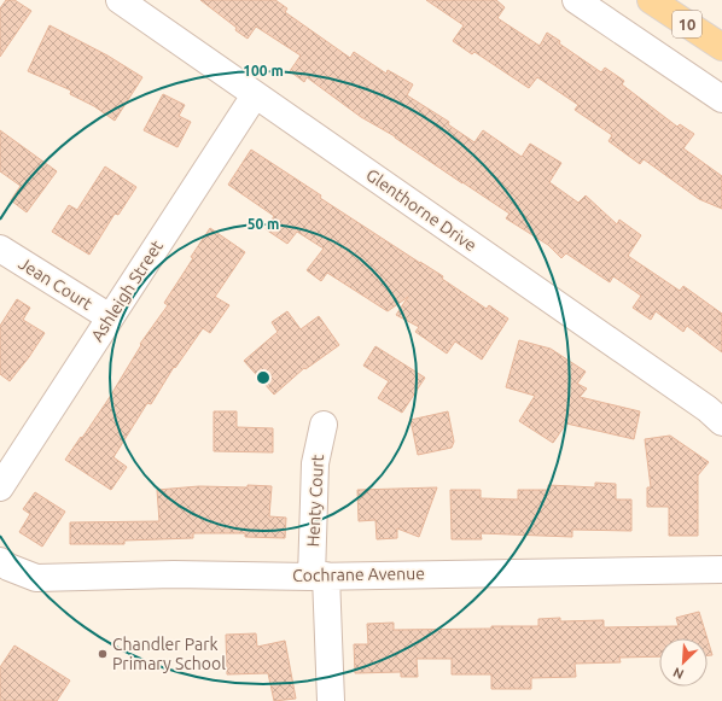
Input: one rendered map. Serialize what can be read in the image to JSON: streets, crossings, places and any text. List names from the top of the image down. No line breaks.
{"streets":{"main road":["10"],"street":["Glenthorne Drive","Jean Court","Ashleigh Street","Henty Court","Cochrane Avenue"]},"crossings":[["Glenthorne Drive","Ashleigh Street"],["Jean Court","Ashleigh Street"],["Henty Court","Cochrane Avenue"]],"places":["Chandler Park Primary School"],"north":"bottom left","rings":["100 m","50 m"]}
